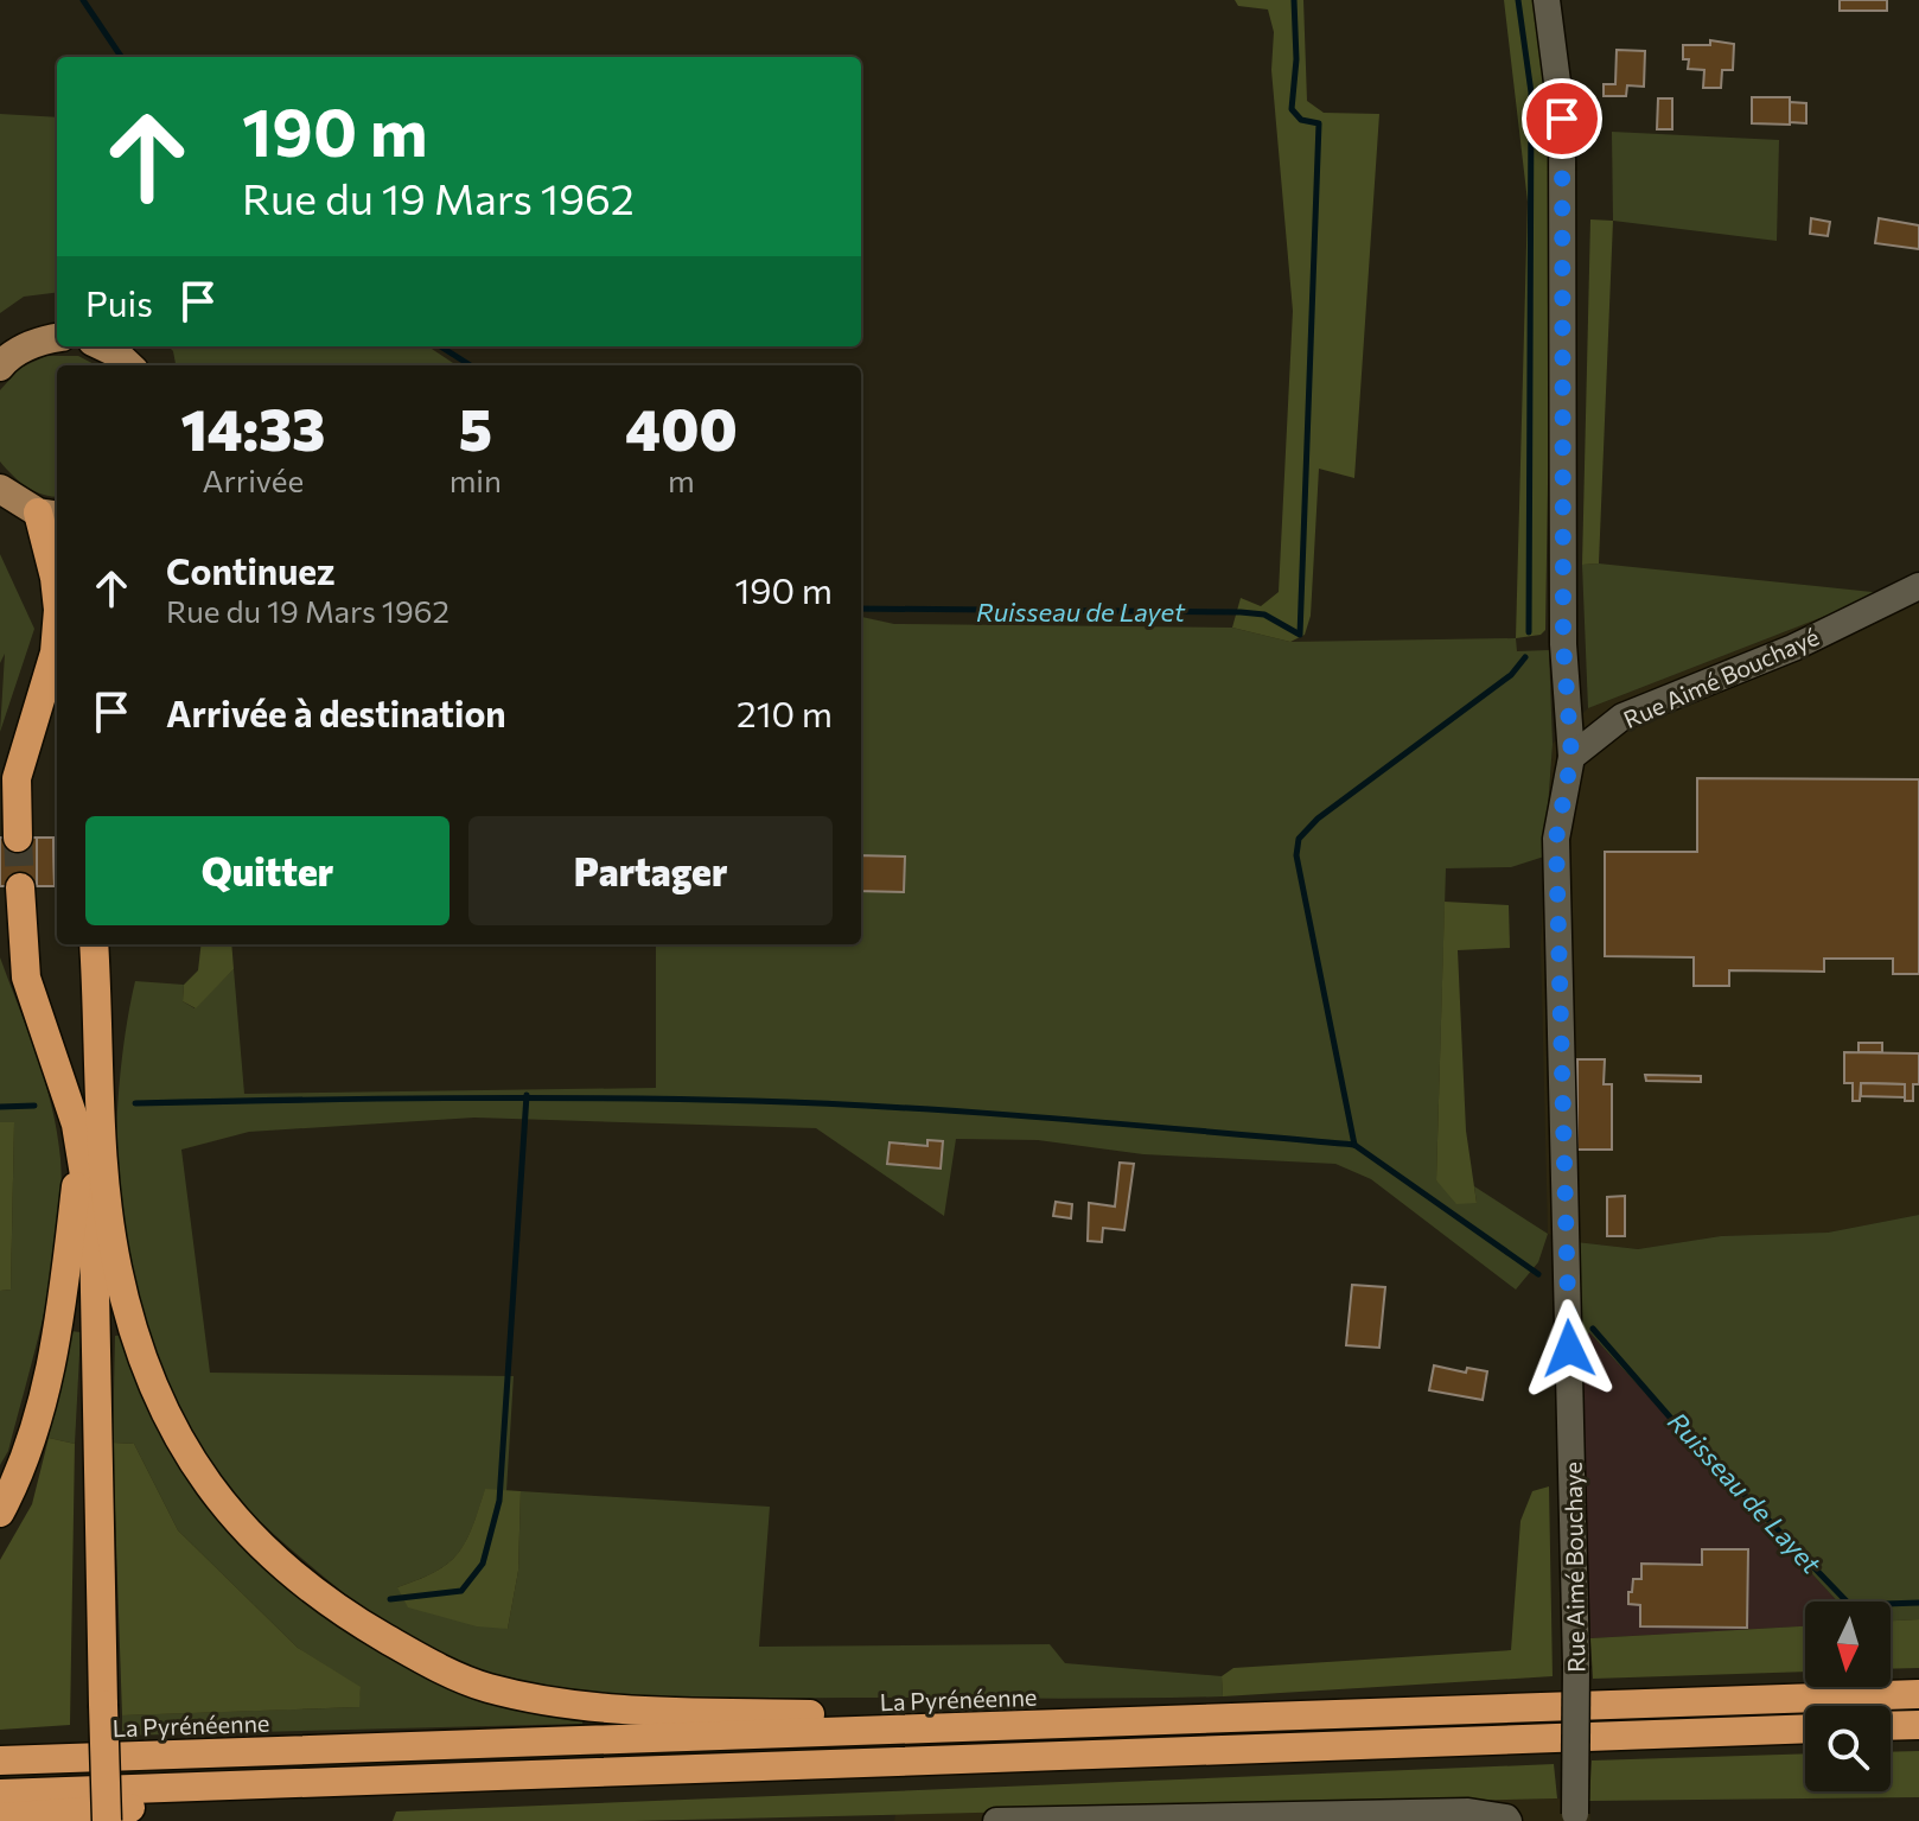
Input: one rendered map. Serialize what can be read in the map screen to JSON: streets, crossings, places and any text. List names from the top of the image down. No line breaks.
{"streets":{"highway":["La Pyrénéenne"],"street":["Rue Aimé Bouchayé","Rue Aimé Bouchaye"]},"crossings":[["Rue Aimé Bouchayé","Rue Aimé Bouchaye"]],"water":["Ruisseau de Layet"],"north":"bottom","page":{"turn":["190 m","Rue du 19 Mars 1962"],"then":"Puis","eta":["14:33","Arrivée","5","min","400","m"],"list":[{"name":"Continuez","note":"Rue du 19 Mars 1962","value":"190 m"},{"name":"Arrivée à destination","value":"210 m"}],"buttons":["Quitter","Partager"]}}
